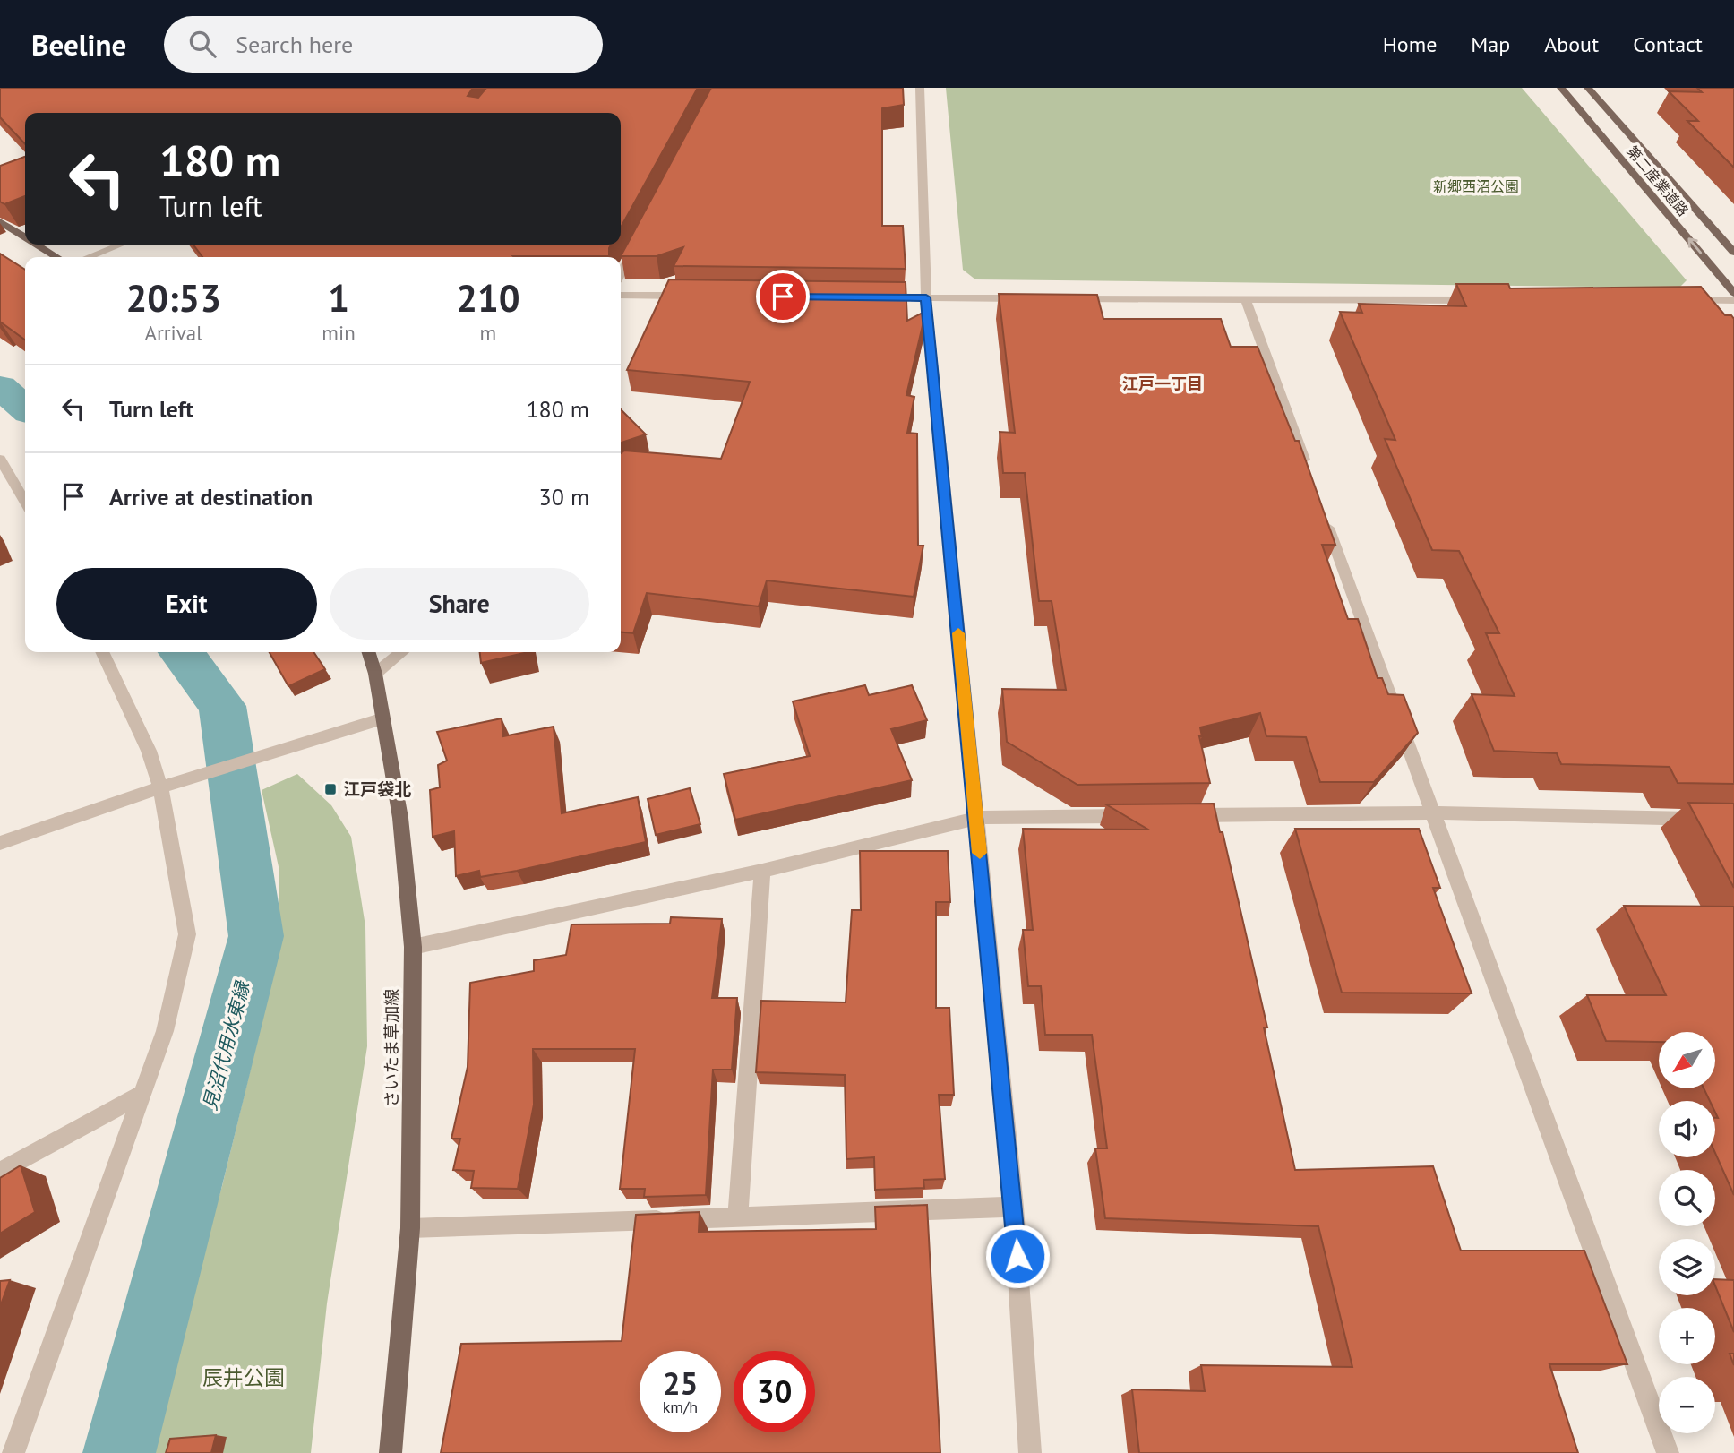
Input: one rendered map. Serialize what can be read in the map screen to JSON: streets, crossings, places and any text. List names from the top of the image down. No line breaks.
{"streets":{"main road":["第二産業道路","さいたま草加線"]},"districts":["江戸一丁目"],"water":["見沼代用水東縁"],"parks":["新郷西沼公園","辰井公園"],"places":{"transit":["江戸袋北"]},"north":"bottom left","page":{"header":"Beeline","search":"Search here","nav":["Home","Map","About","Contact"],"turn":["180 m","Turn left"],"eta":["20:53","Arrival","1","min","210","m"],"list":[{"name":"Turn left","value":"180 m"},{"name":"Arrive at destination","value":"30 m"}],"buttons":["Exit","Share"],"map_buttons":["+","−"],"speed":"25 km/h","limit":"30"}}
